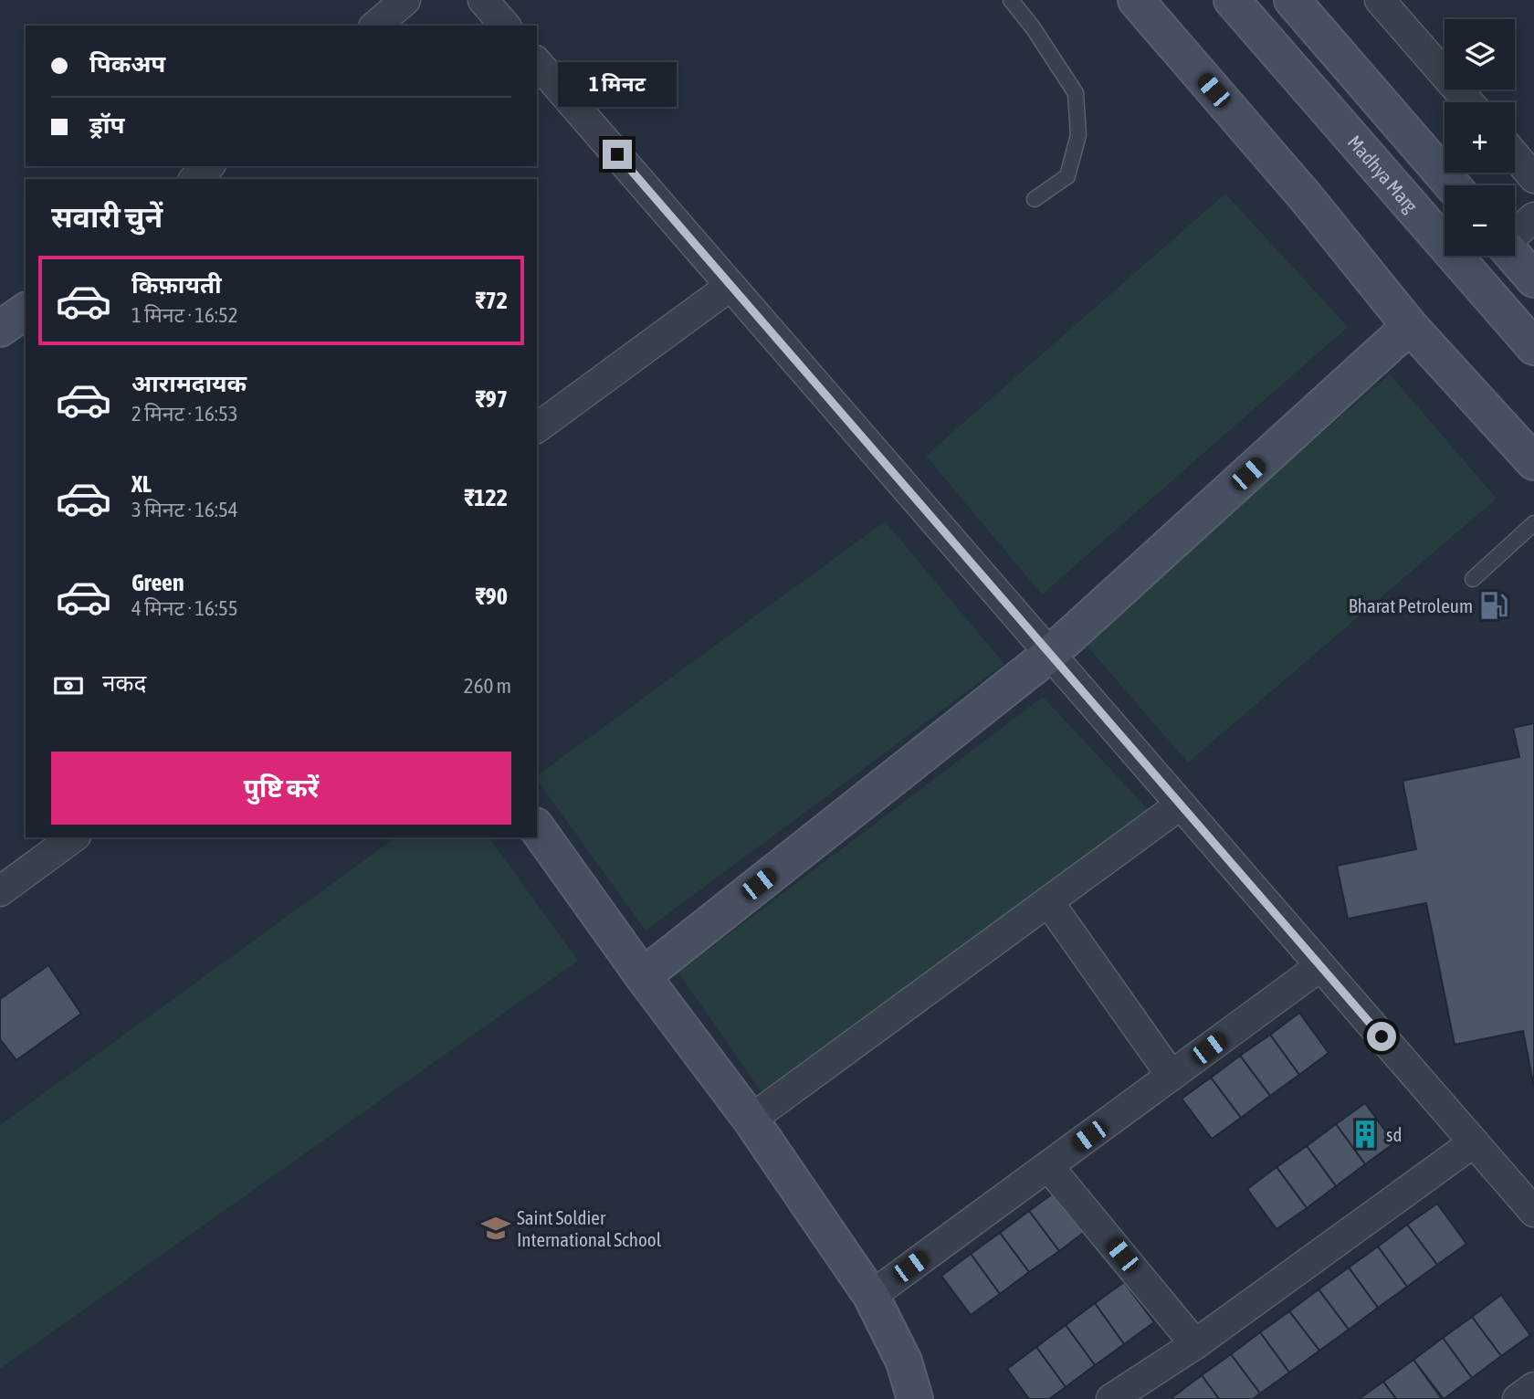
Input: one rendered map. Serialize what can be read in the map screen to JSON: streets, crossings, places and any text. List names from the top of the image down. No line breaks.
{"streets":{"street":["Madhya Marg"]},"places":{"fuel station":["Bharat Petroleum"],"building":["sd"],"school or university":["Saint Soldier International School"]},"page":{"map_buttons":["+","−"],"banner":["पिकअप","ड्रॉप"],"bubble":"1 मिनट","heading":"सवारी चुनें","list":[{"name":"किफ़ायती","note":"1 मिनट · 16:52","value":"₹72"},{"name":"आरामदायक","note":"2 मिनट · 16:53","value":"₹97"},{"name":"XL","note":"3 मिनट · 16:54","value":"₹122"},{"name":"Green","note":"4 मिनट · 16:55","value":"₹90"}],"pay":["नकद","260 m"],"buttons":"पुष्टि करें"}}
